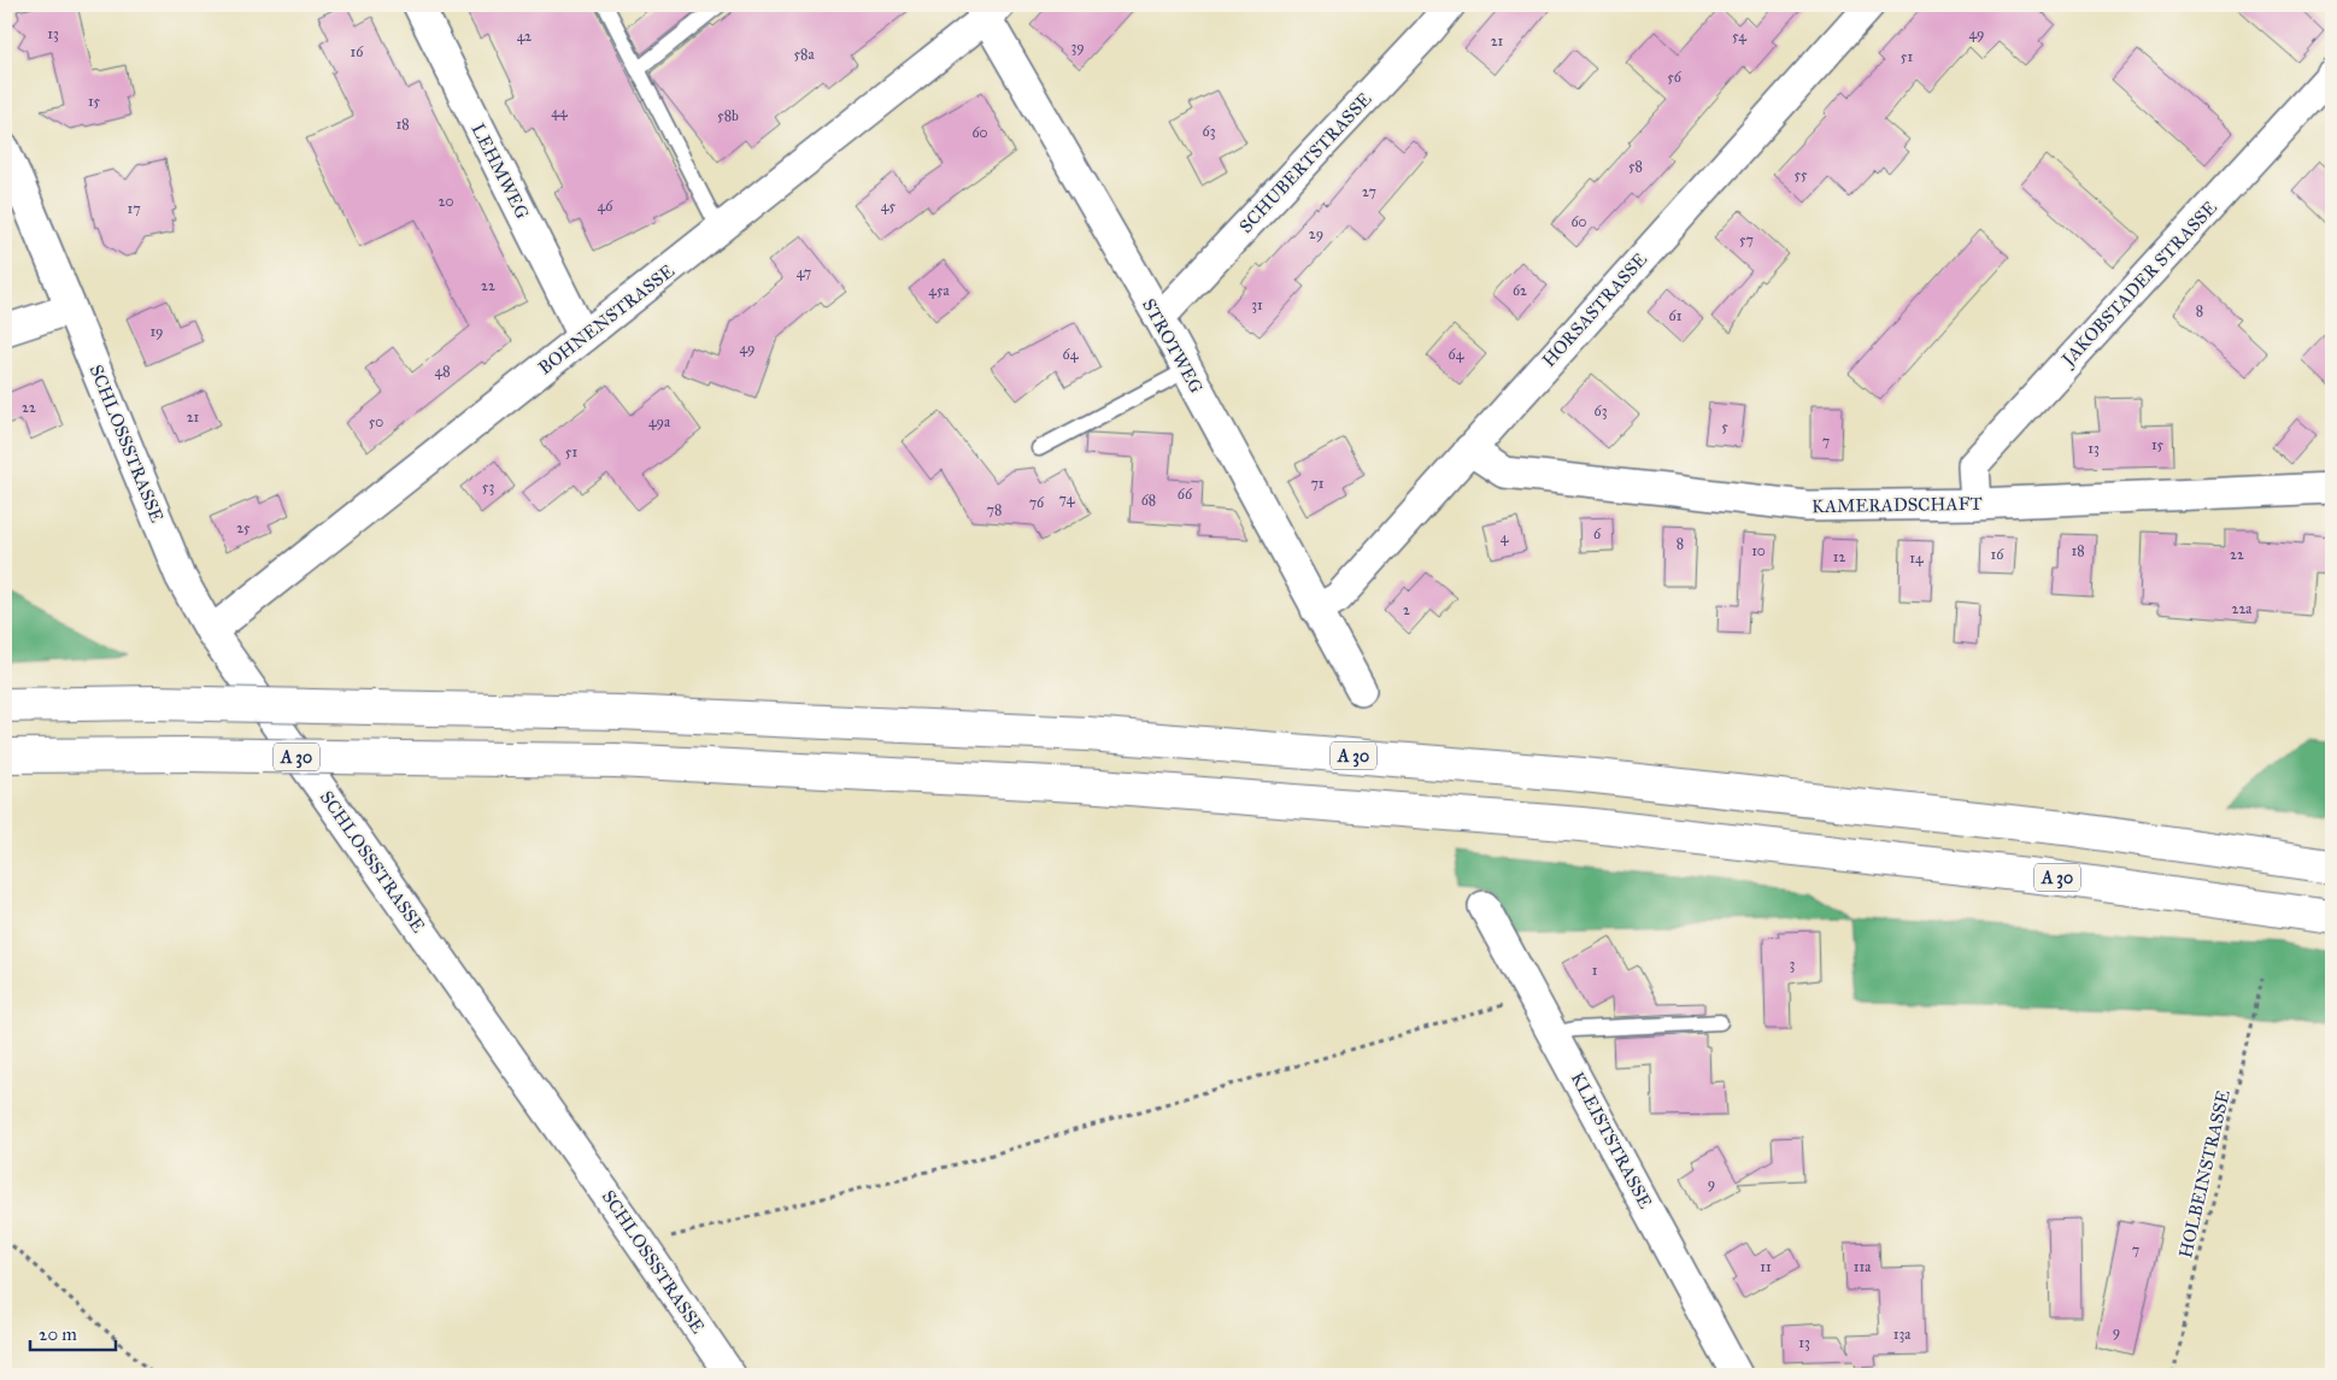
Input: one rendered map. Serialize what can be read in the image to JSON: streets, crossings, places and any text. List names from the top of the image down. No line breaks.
{"streets":{"highway":["A 30"],"street":["SCHUBERTSTRASSE","LEHMWEG","JAKOBSTADER STRASSE","HORSASTRASSE","BOHNENSTRASSE","STROTWEG","SCHLOSSSTRASSE","KAMERADSCHAFT","KLEISTSTRASSE"],"path":["HOLBEINSTRASSE"]},"crossings":[["SCHUBERTSTRASSE","STROTWEG"],["LEHMWEG","BOHNENSTRASSE"],["JAKOBSTADER STRASSE","KAMERADSCHAFT"],["HORSASTRASSE","STROTWEG"],["HORSASTRASSE","KAMERADSCHAFT"],["BOHNENSTRASSE","STROTWEG"],["BOHNENSTRASSE","SCHLOSSSTRASSE"]],"house_numbers":["13","49","42","54","21","39","16","58a","51","56","15","44","58b","18","63","60","58","55","27","20","46","45","17","60","29","57","47","22","45a","62","31","8","61","19","49","64","64","48","22","63","21","50","49a","5","7","15","13","51","71","53","66","74","68","76","78","25","6","4","8","10","18","16","22","12","14","22a","2","3","1","9","7","11","11a","9","13a","13"],"scale_bar":"20 m"}
